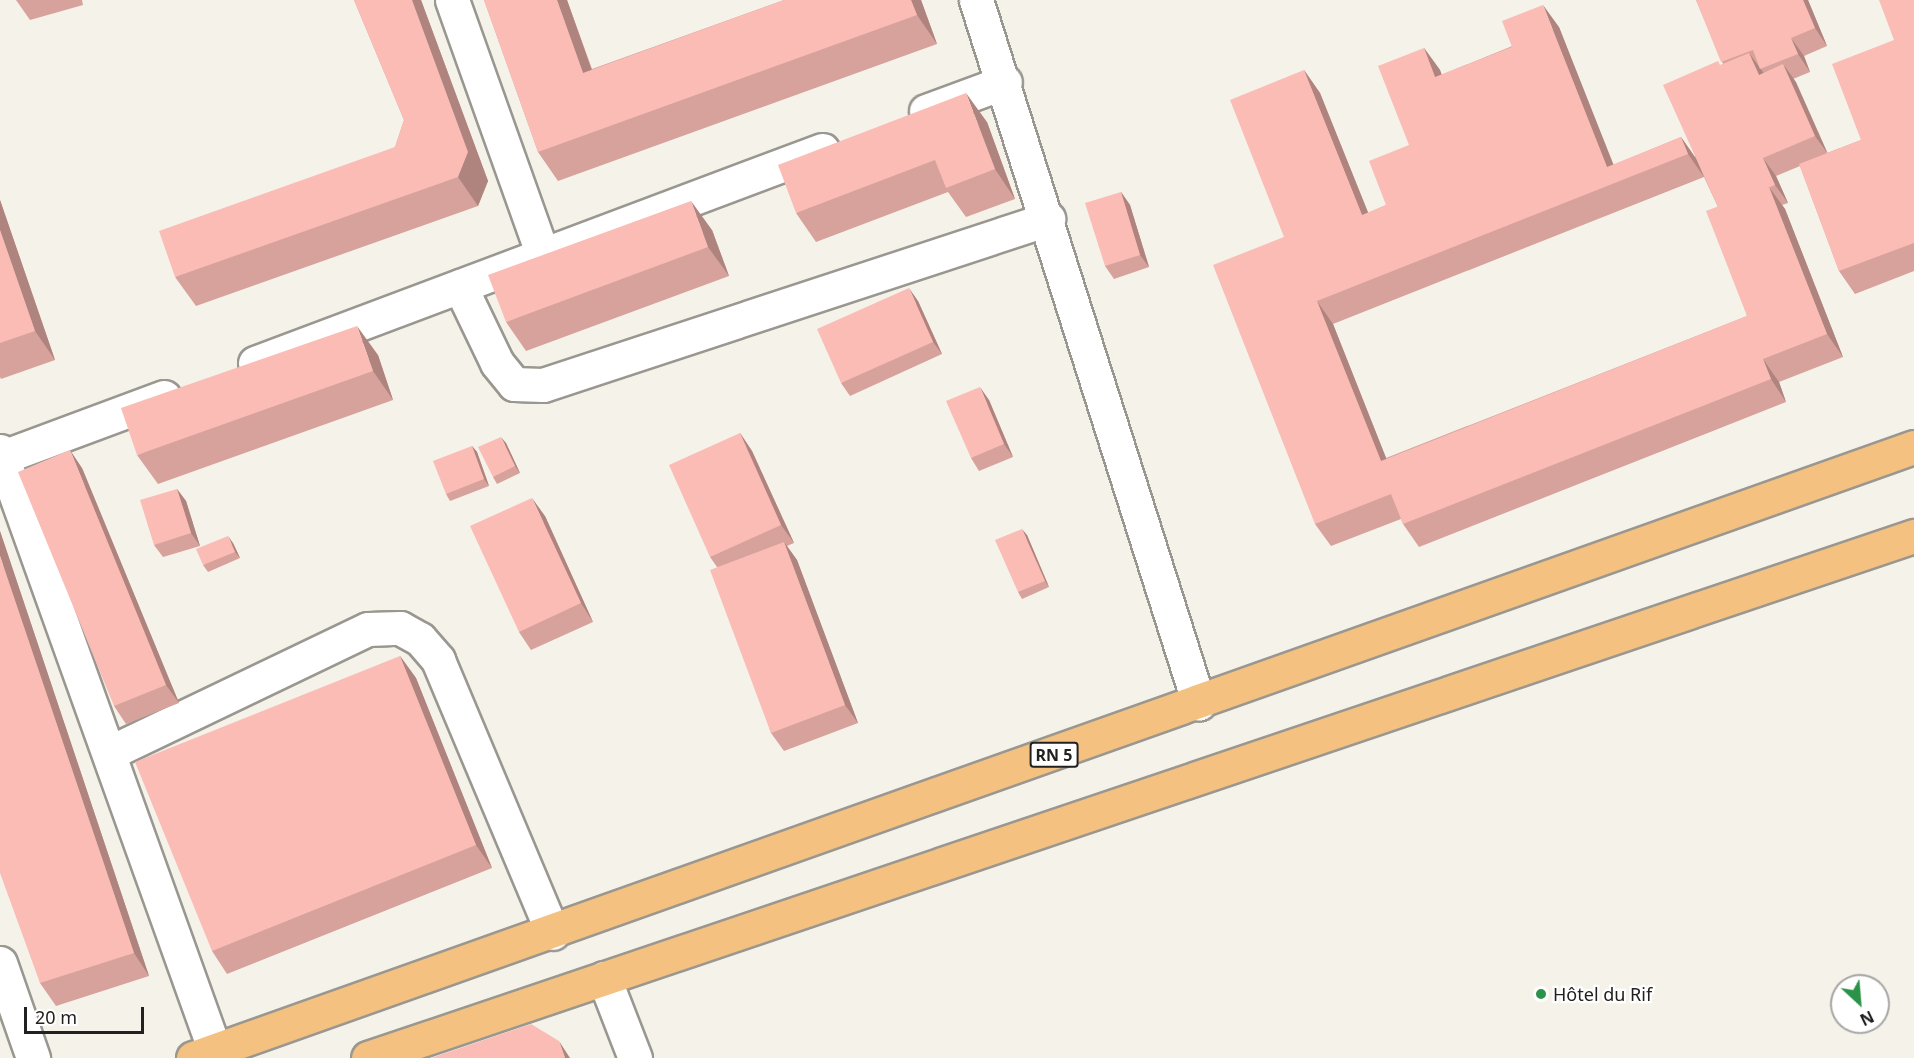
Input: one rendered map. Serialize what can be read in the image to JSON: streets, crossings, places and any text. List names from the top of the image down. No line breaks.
{"streets":{"main road":["RN 5"]},"places":["Hôtel du Rif"],"scale_bar":"20 m","north":"bottom right"}
